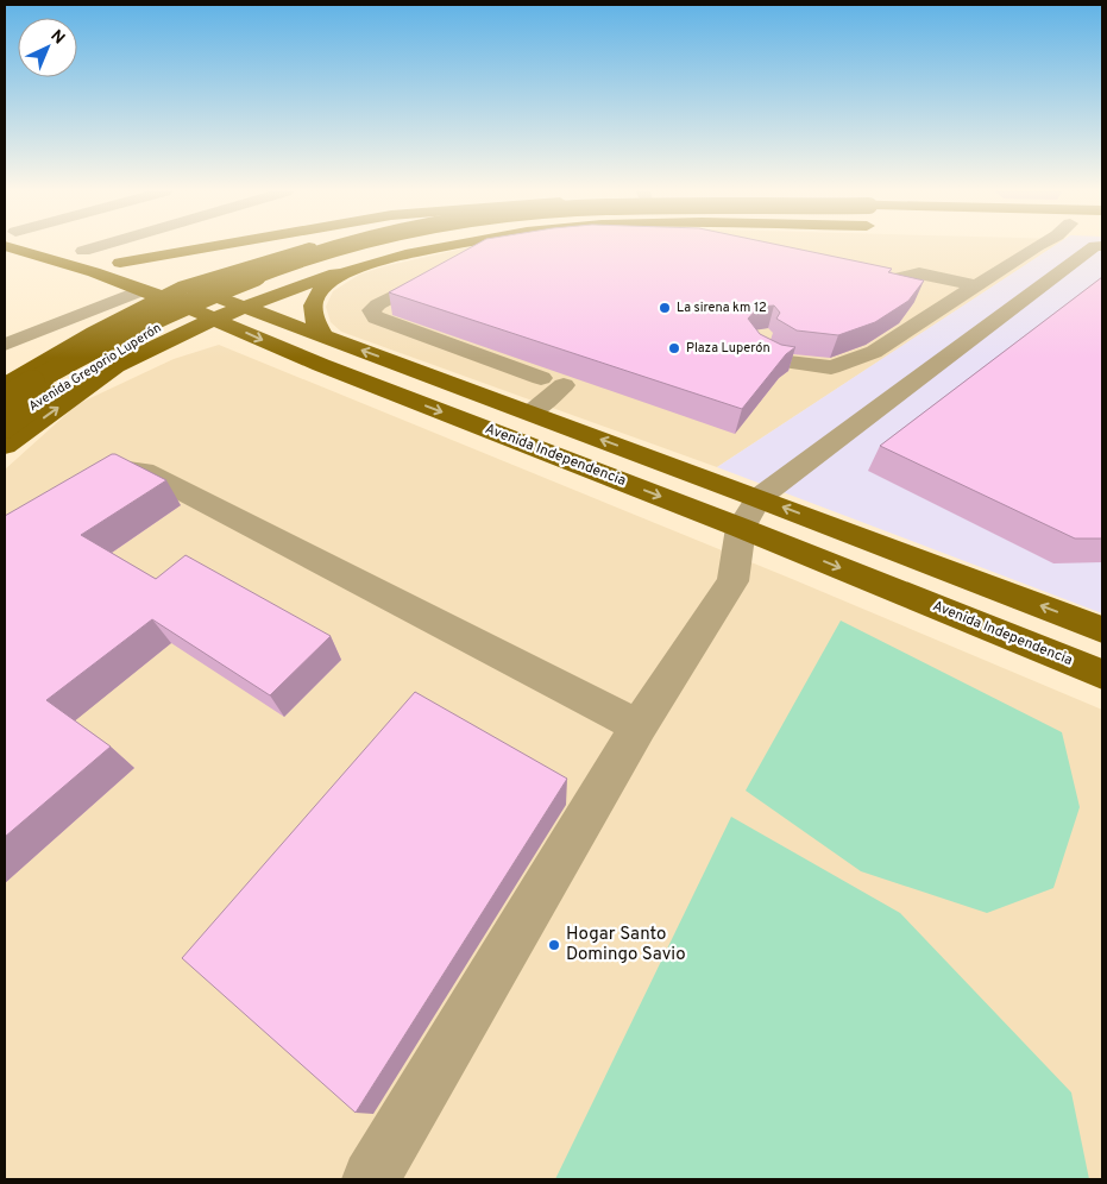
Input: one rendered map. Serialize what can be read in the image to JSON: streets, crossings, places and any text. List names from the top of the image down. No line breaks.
{"streets":{"main road":["Avenida Gregorio Luperón","Avenida Independencia"]},"places":["La sirena km 12","Plaza Luperón","Hogar Santo Domingo Savio"],"north":"top right"}
